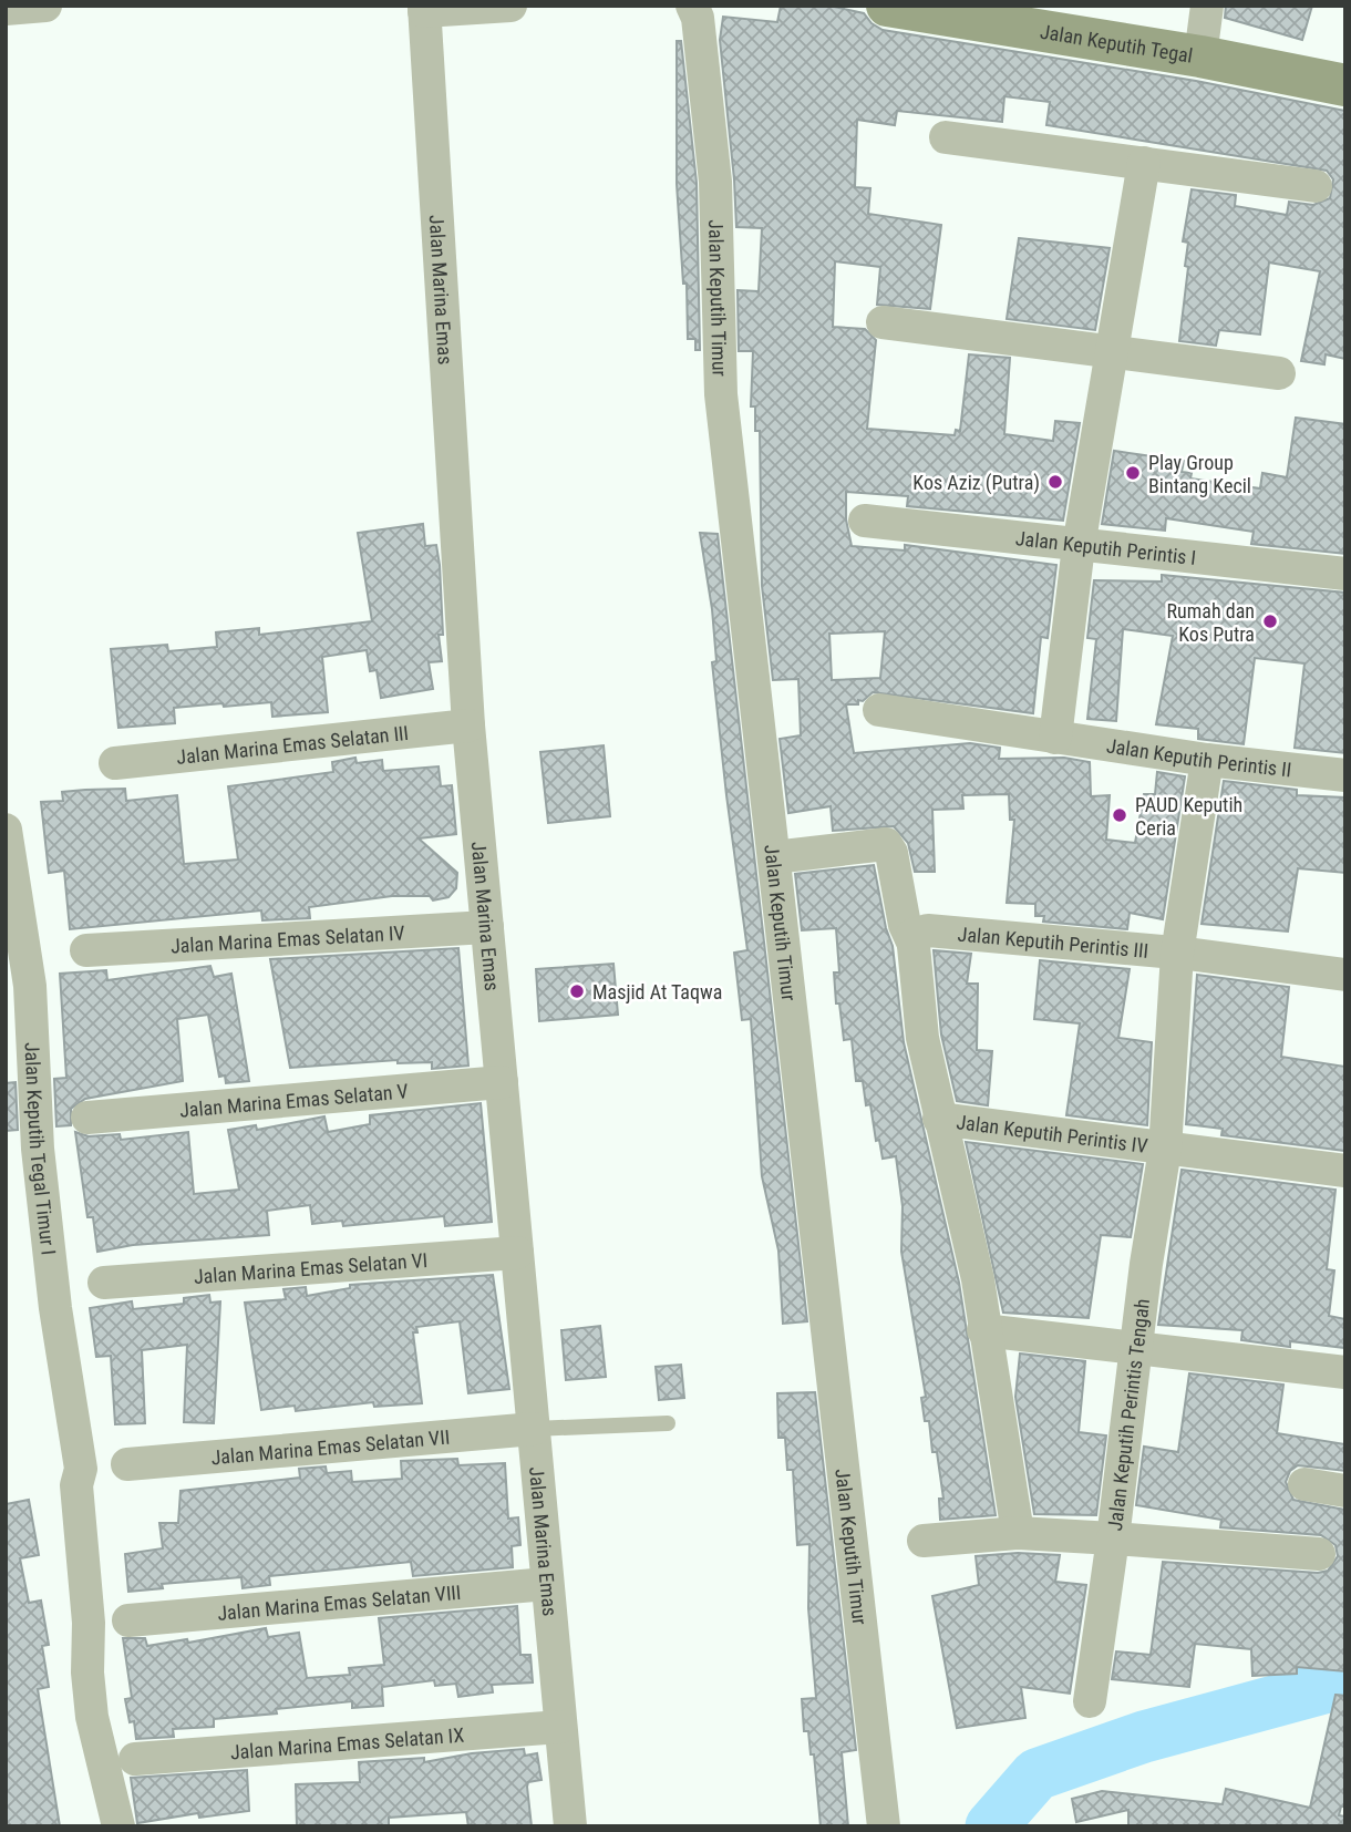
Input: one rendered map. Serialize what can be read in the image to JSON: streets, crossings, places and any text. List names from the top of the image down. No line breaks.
{"streets":{"main road":["Jalan Keputih Tegal"],"street":["Jalan Marina Emas","Jalan Keputih Timur","Jalan Keputih Perintis I","Jalan Marina Emas Selatan III","Jalan Keputih Perintis II","Jalan Marina Emas Selatan IV","Jalan Keputih Perintis III","Jalan Marina Emas Selatan V","Jalan Keputih Perintis IV","Jalan Keputih Tegal Timur I","Jalan Marina Emas Selatan VI","Jalan Keputih Perintis Tengah","Jalan Marina Emas Selatan VII","Jalan Marina Emas Selatan VIII","Jalan Marina Emas Selatan IX"]},"crossings":[["Jalan Marina Emas","Jalan Marina Emas Selatan III"],["Jalan Marina Emas","Jalan Marina Emas Selatan IV"],["Jalan Marina Emas","Jalan Marina Emas Selatan V"],["Jalan Marina Emas","Jalan Marina Emas Selatan VI"],["Jalan Marina Emas","Jalan Marina Emas Selatan VII"],["Jalan Marina Emas","Jalan Marina Emas Selatan VIII"],["Jalan Marina Emas","Jalan Marina Emas Selatan IX"],["Jalan Keputih Perintis III","Jalan Keputih Perintis IV"],["Jalan Keputih Perintis IV","Jalan Keputih Perintis Tengah"]],"places":["Play Group Bintang Kecil","Kos Aziz (Putra)","Rumah dan Kos Putra","PAUD Keputih Ceria","Masjid At Taqwa"]}
